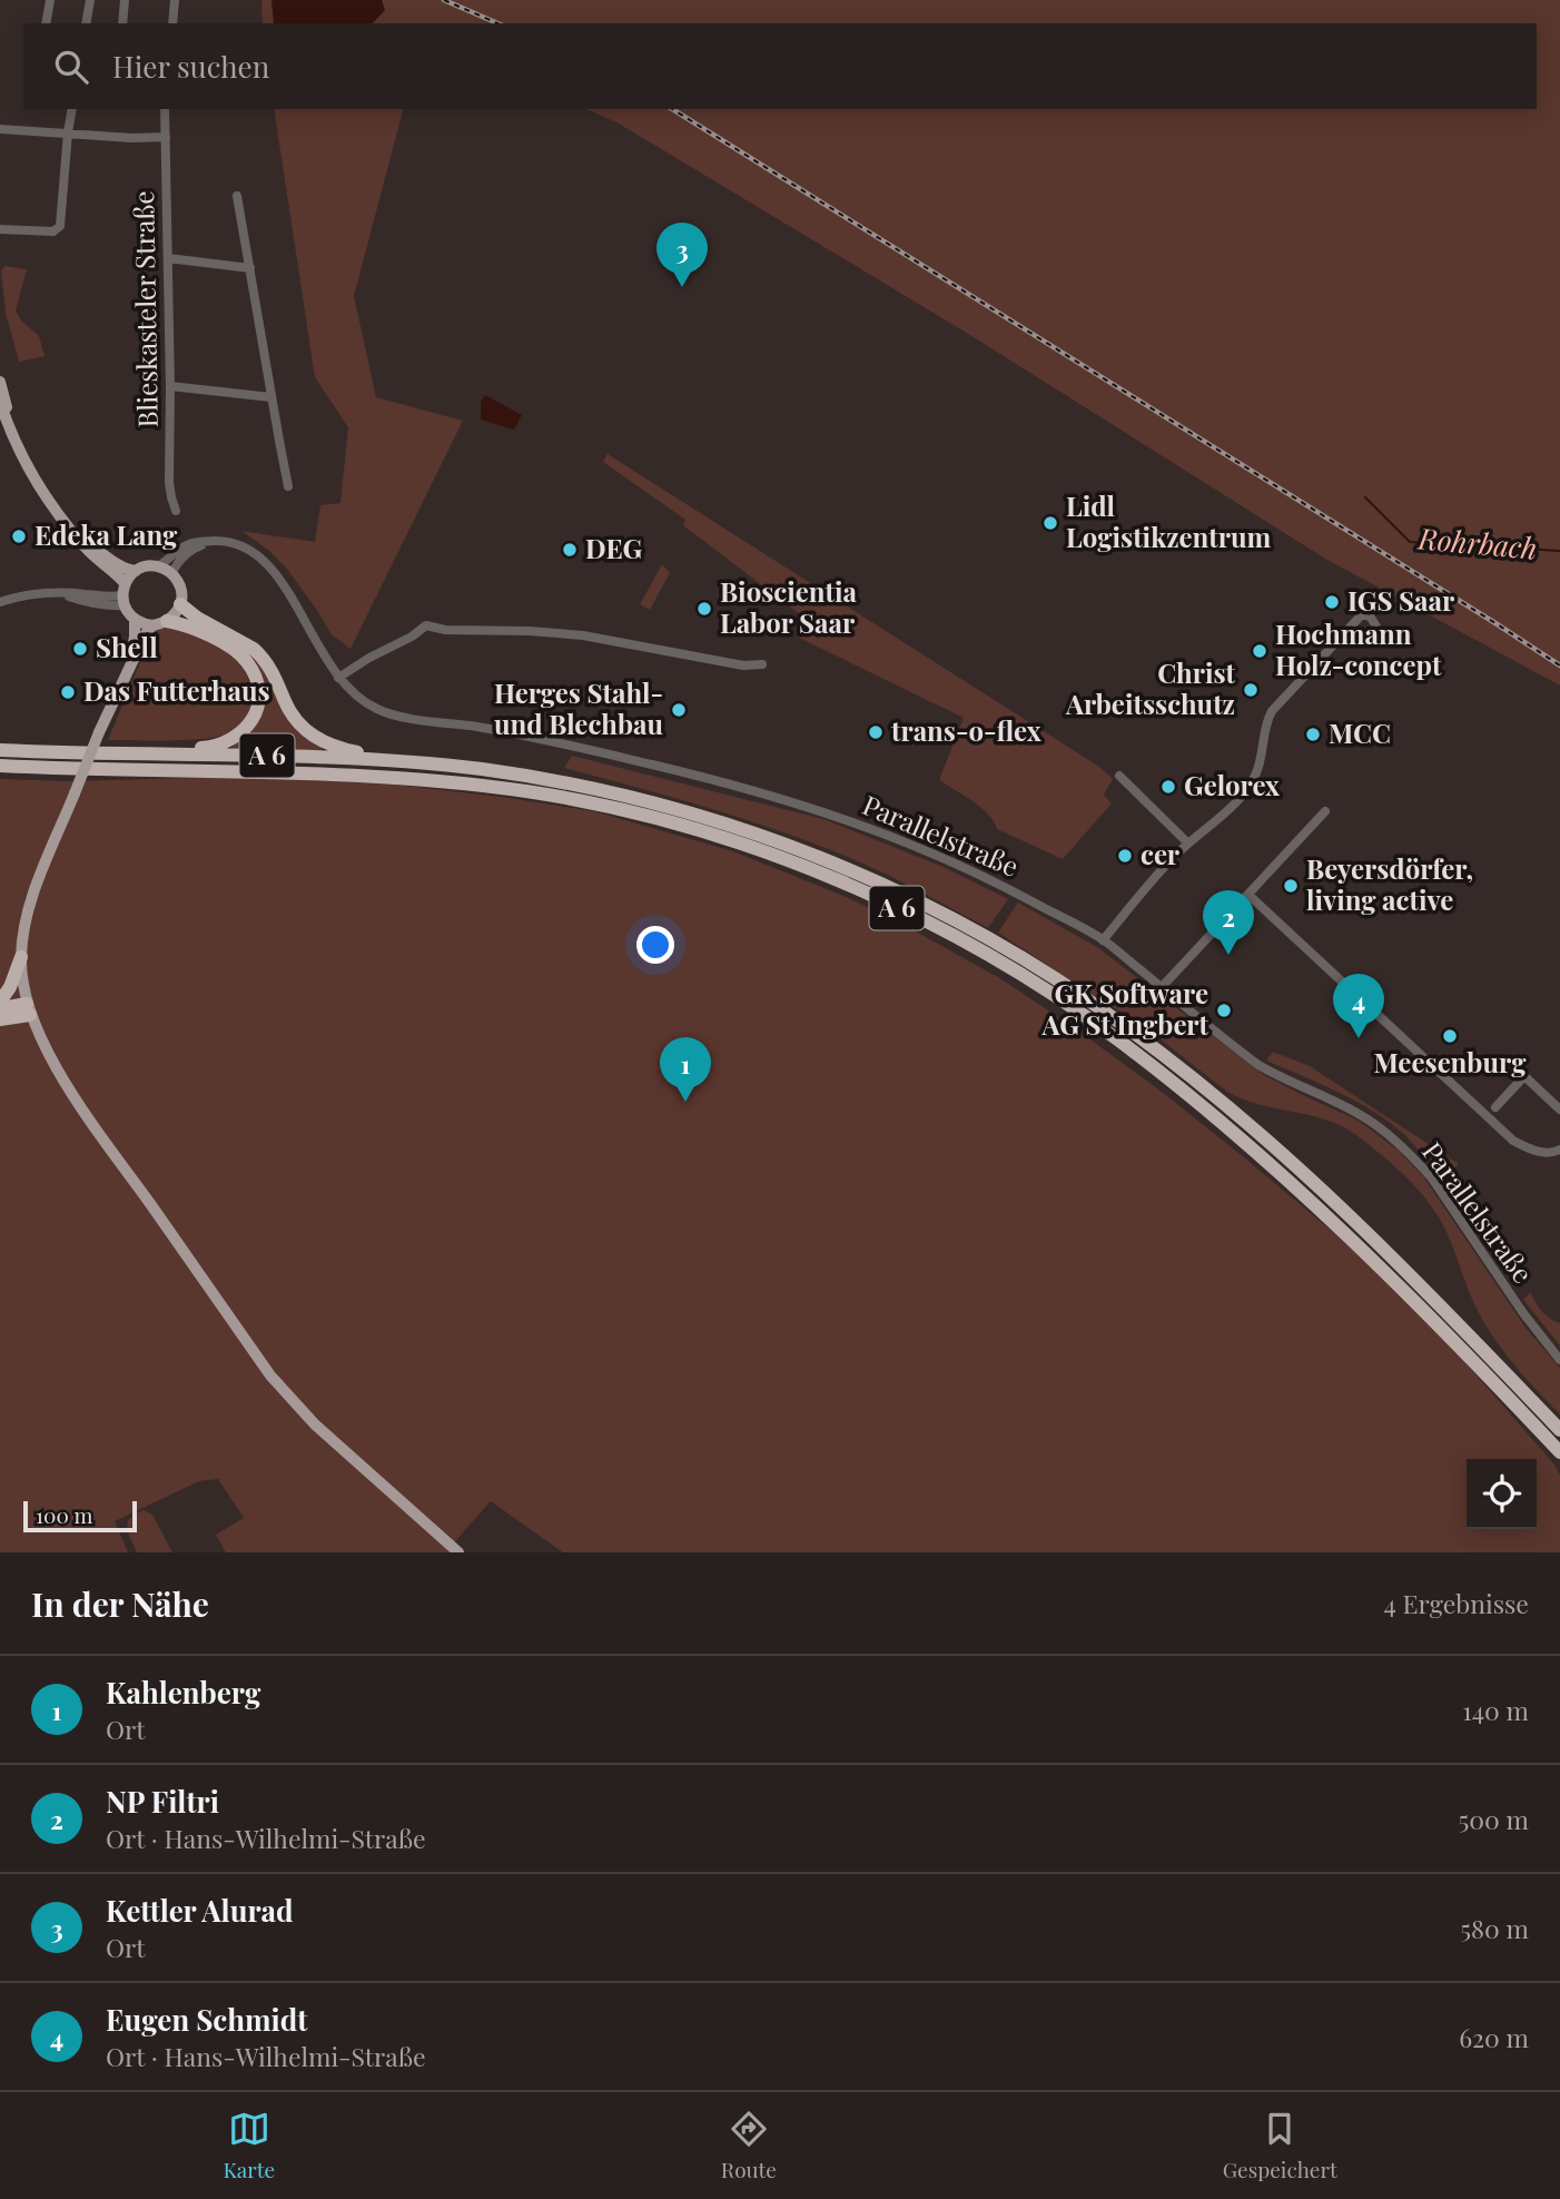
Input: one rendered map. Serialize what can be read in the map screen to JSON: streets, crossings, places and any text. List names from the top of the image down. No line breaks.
{"streets":{"highway":["A 6"],"street":["Blieskasteler Straße","Parallelstraße"]},"water":["Rohrbach"],"places":["Lidl Logistikzentrum","Edeka Lang","DEG","IGS Saar","Bioscientia Labor Saar","Shell","Hochmann Holz-concept","Christ Arbeitsschutz","Das Futterhaus","Herges Stahl- und Blechbau","trans-o-flex","MCC","Gelorex","cer","Beyersdörfer, living active","GK Software AG St Ingbert","Meesenburg"],"scale_bar":"100 m","page":{"search":"Hier suchen","pins":["3","2","4","1"],"scale":"100 m","heading":["In der Nähe","4 Ergebnisse"],"list":[{"mark":"1","name":"Kahlenberg","note":"Ort","value":"140 m"},{"mark":"2","name":"NP Filtri","note":"Ort · Hans-Wilhelmi-Straße","value":"500 m"},{"mark":"3","name":"Kettler Alurad","note":"Ort","value":"580 m"},{"mark":"4","name":"Eugen Schmidt","note":"Ort · Hans-Wilhelmi-Straße","value":"620 m"}],"nav":["Karte","Route","Gespeichert"]}}
